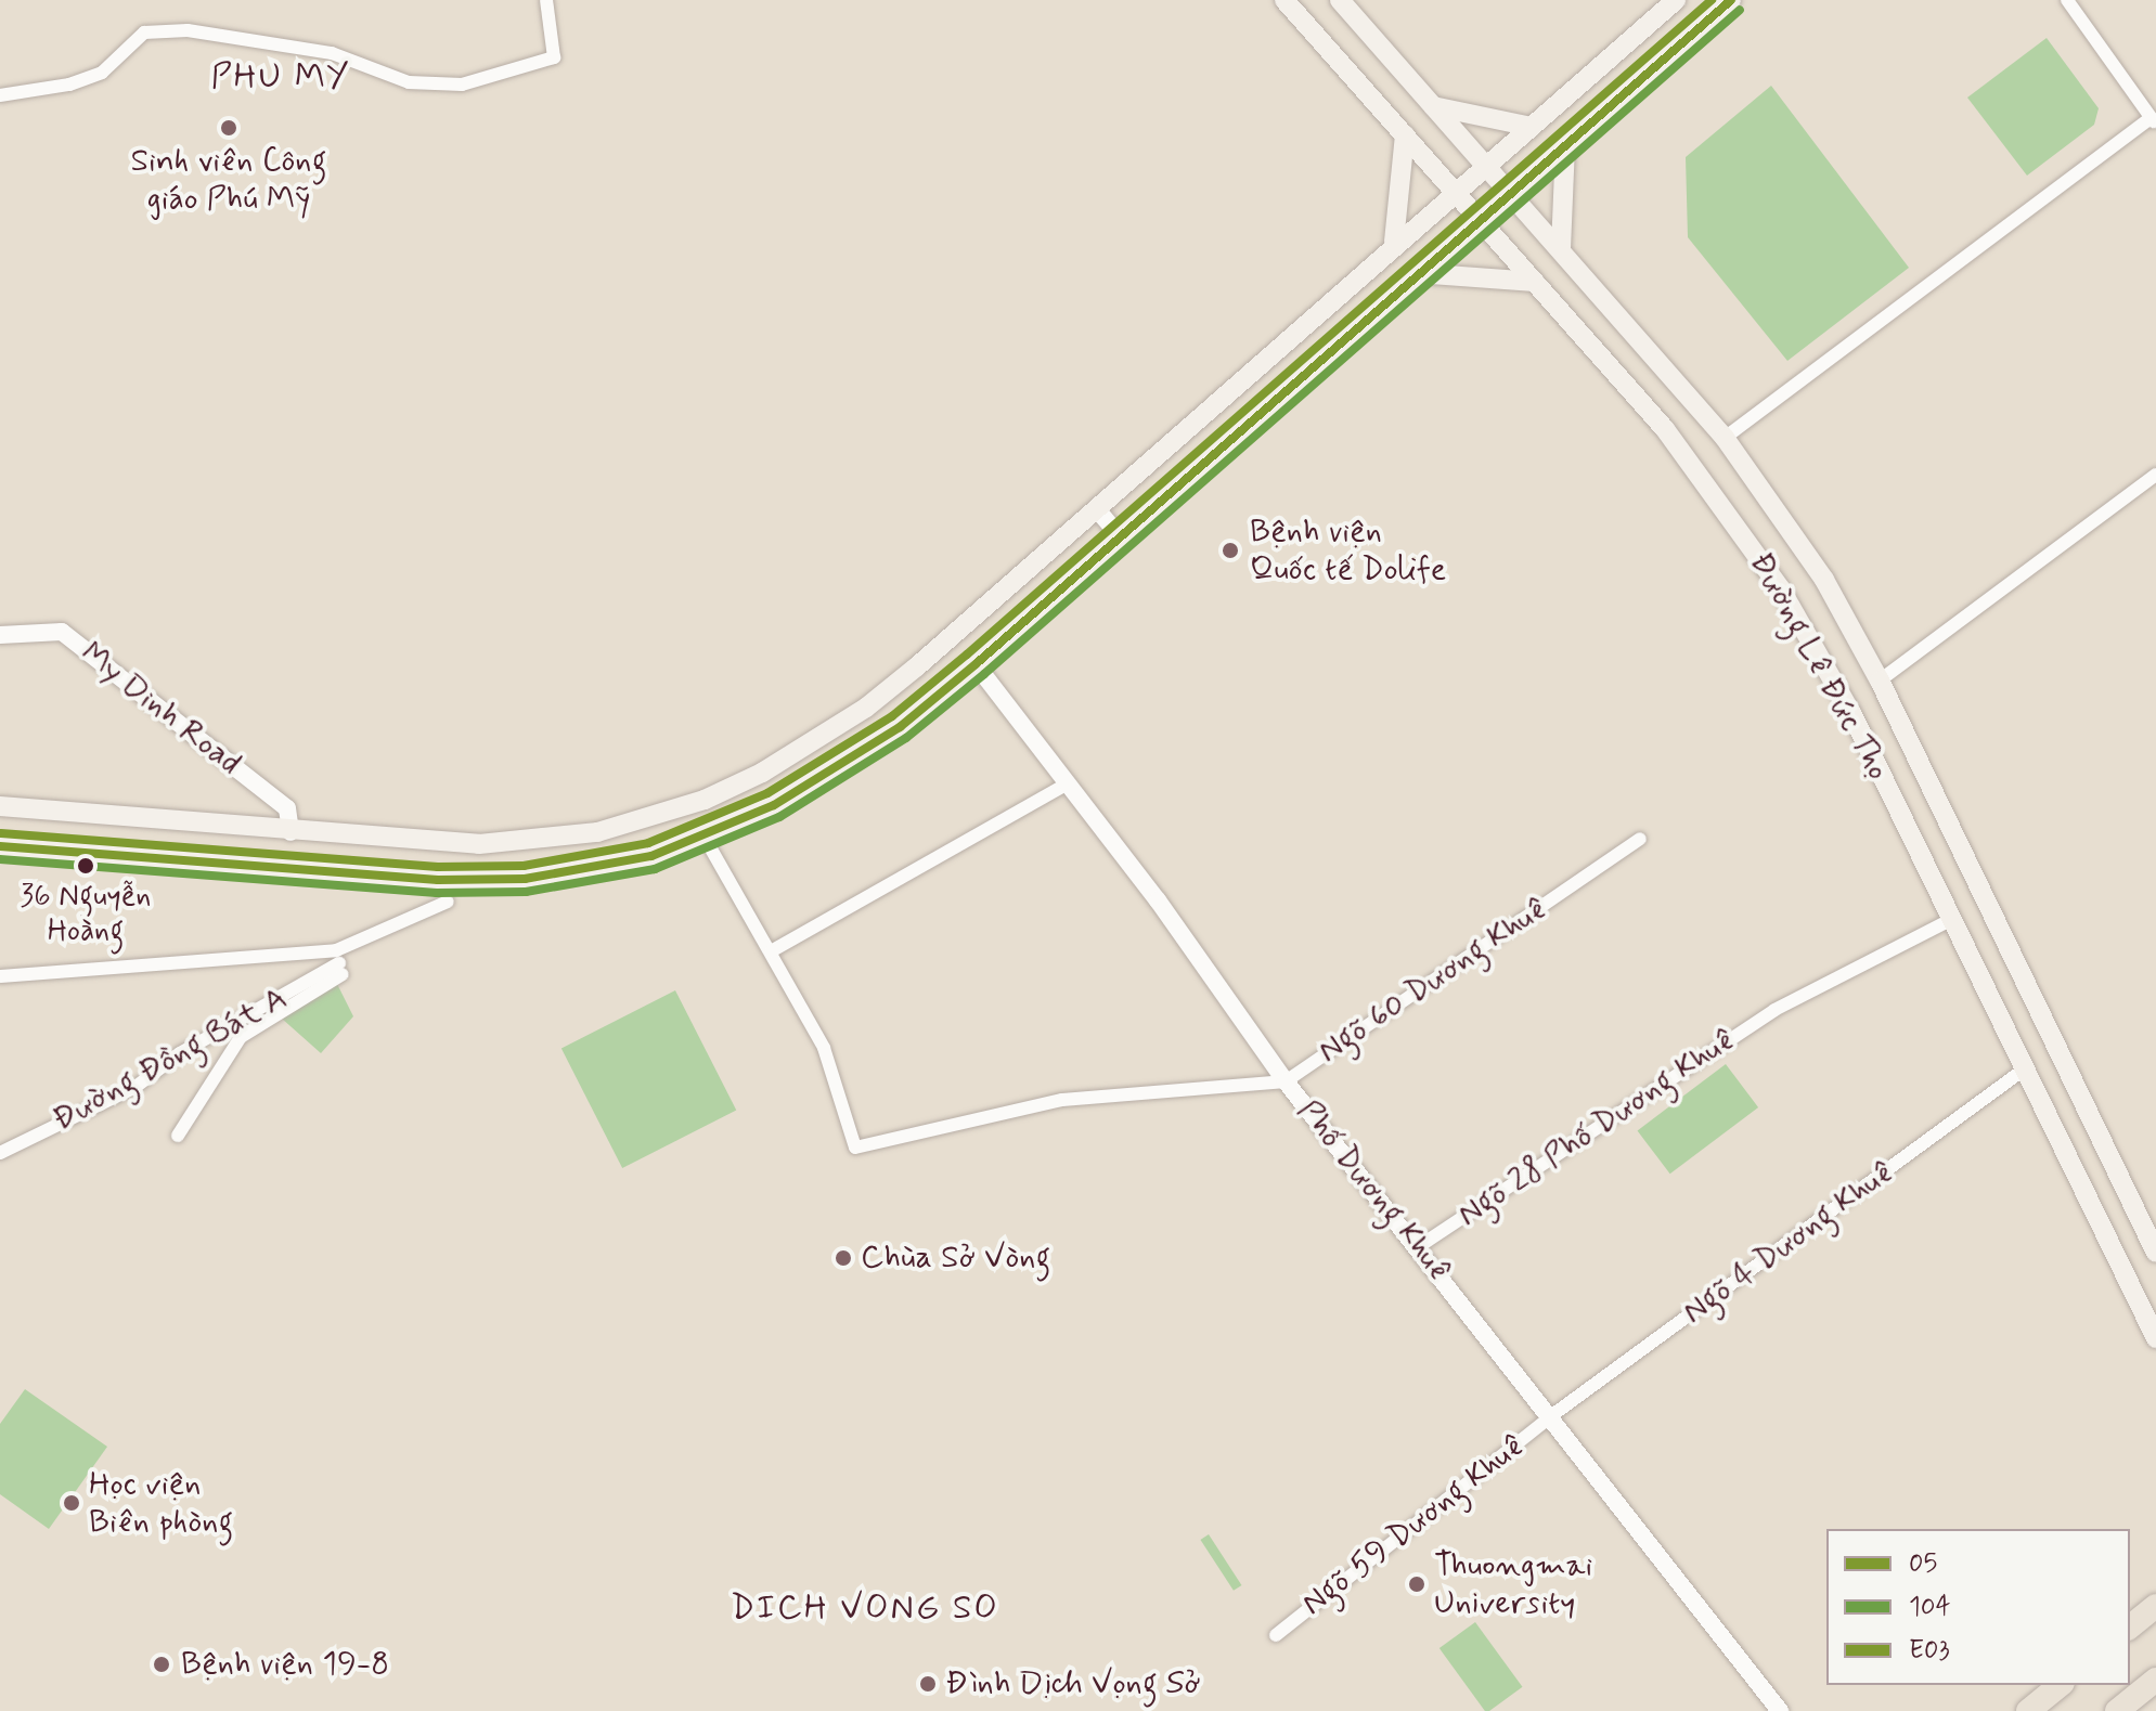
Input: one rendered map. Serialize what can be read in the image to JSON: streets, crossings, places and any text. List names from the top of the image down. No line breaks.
{"streets":{"main road":["Đường Lê Đức Thọ"],"street":["My Dinh Road","Ngõ 60 Dương Khuê","Đường Đồng Bát A","Ngõ 28 Phố Dương Khuê","Phố Dương Khuê","Ngõ 4 Dương Khuê","Ngõ 59 Dương Khuê"]},"crossings":[["Đường Lê Đức Thọ","Ngõ 28 Phố Dương Khuê"],["Đường Lê Đức Thọ","Ngõ 4 Dương Khuê"],["Ngõ 60 Dương Khuê","Phố Dương Khuê"],["Ngõ 28 Phố Dương Khuê","Phố Dương Khuê"],["Phố Dương Khuê","Ngõ 4 Dương Khuê"],["Phố Dương Khuê","Ngõ 59 Dương Khuê"],["Ngõ 4 Dương Khuê","Ngõ 59 Dương Khuê"]],"districts":["PHU MY","DICH VONG SO"],"places":["Sinh viên Công giáo Phú Mỹ","Bệnh viện Quốc tế Dolife","36 Nguyễn Hoàng","Chùa Sở Vòng","Học viện Biên phòng","Thuongmai University","Bệnh viện 19-8","Đình Dịch Vọng Sở"],"lines":["transit line 05","transit line E03","transit line 104"],"legend":["05","104","E03"]}
